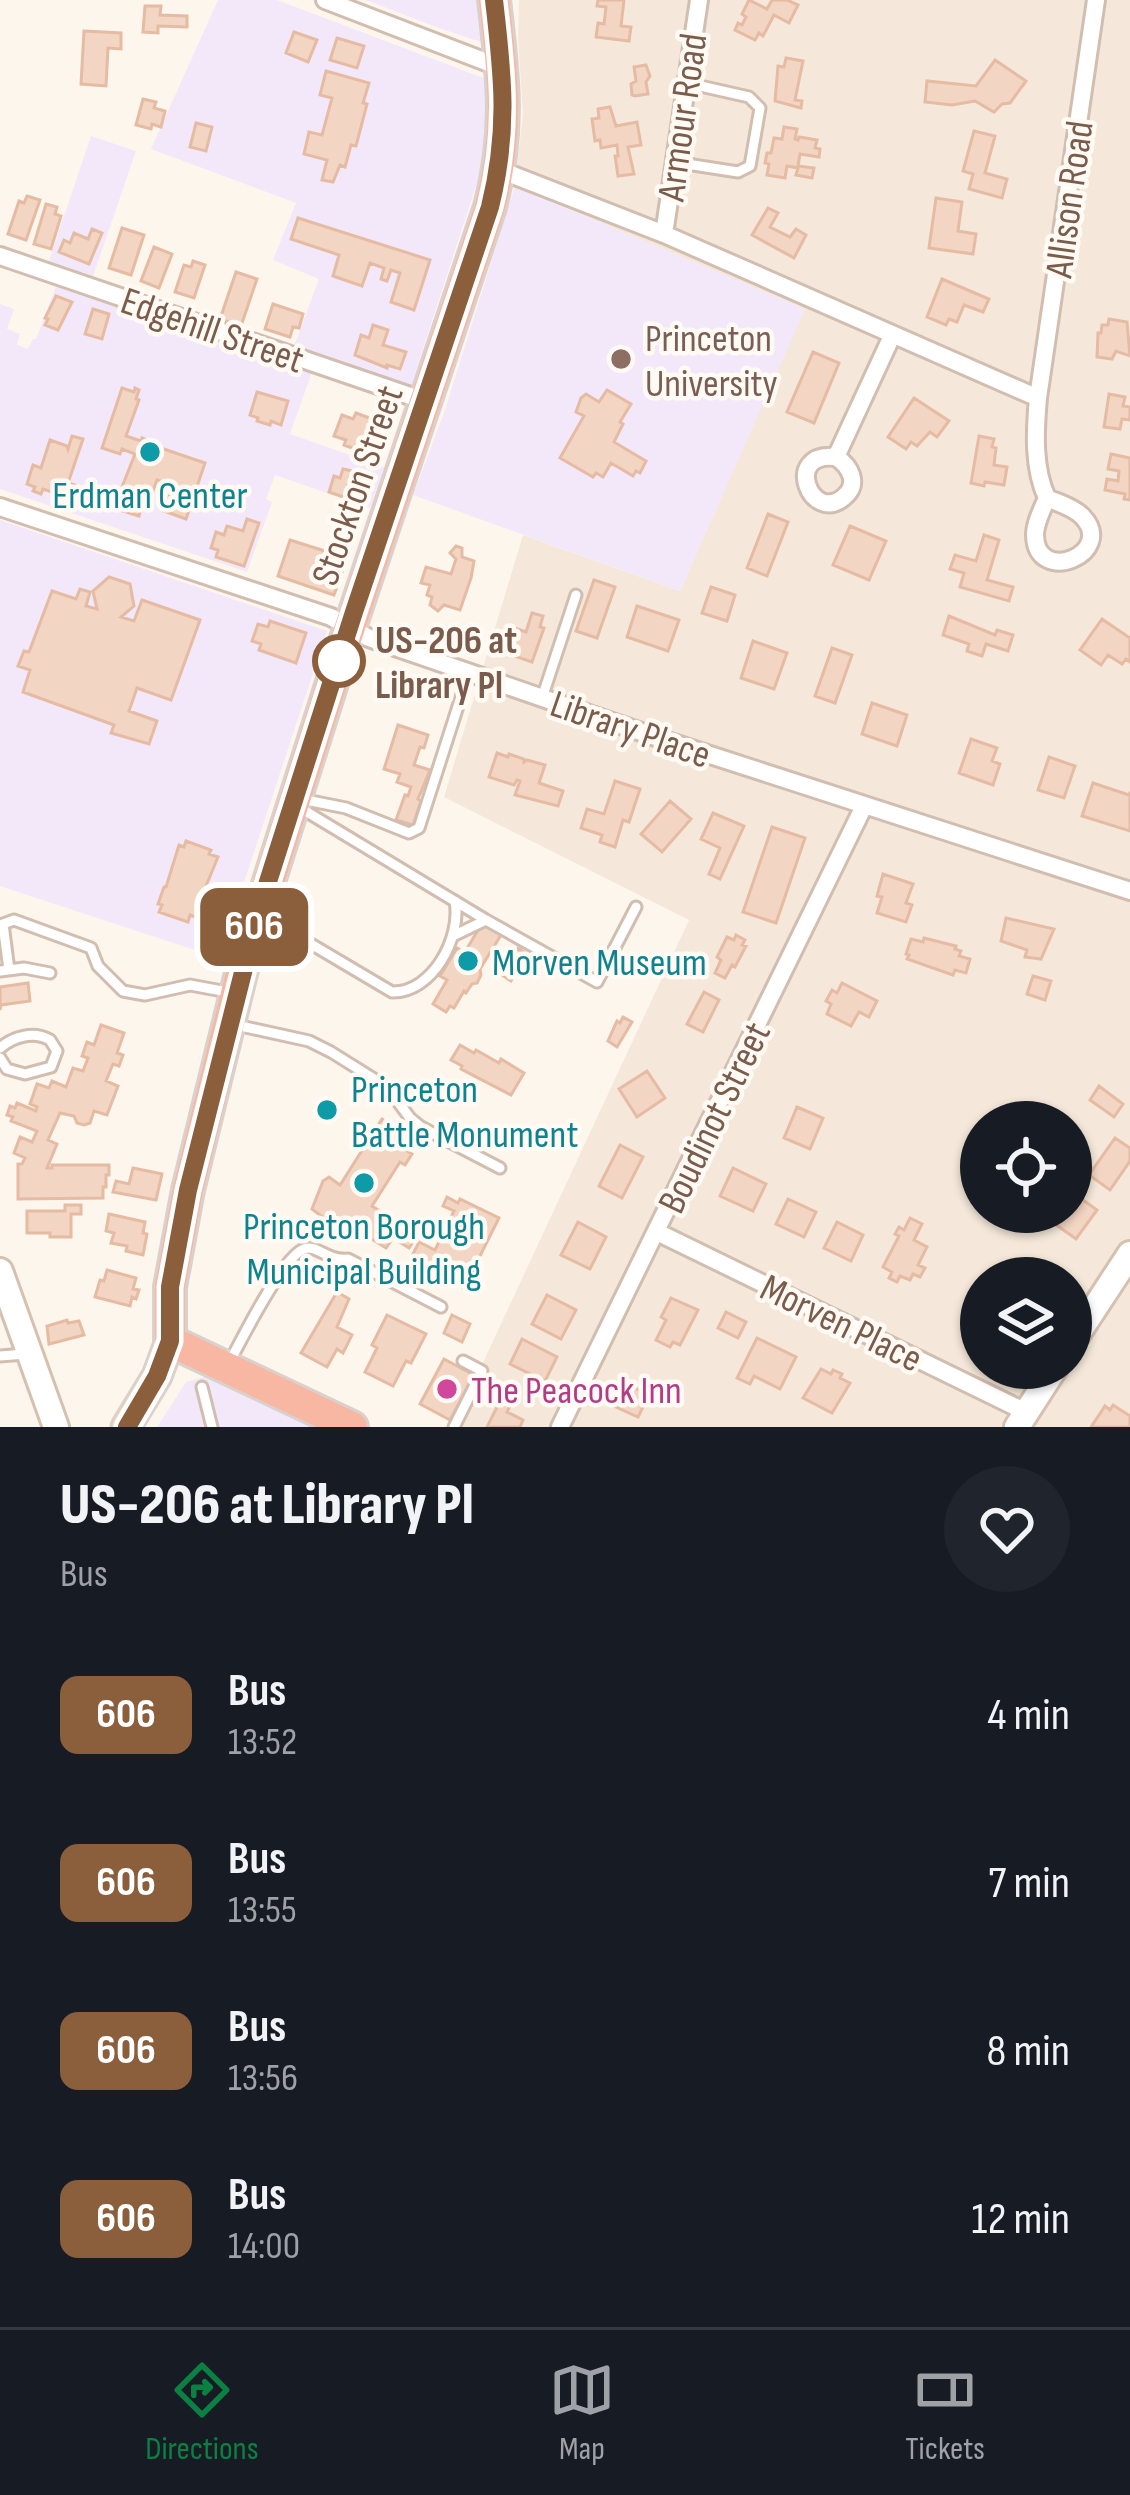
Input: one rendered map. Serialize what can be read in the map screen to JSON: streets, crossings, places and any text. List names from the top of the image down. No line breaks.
{"streets":{"highway":["Stockton Street"],"street":["Armour Road","Allison Road","Edgehill Street","Library Place","Boudinot Street","Morven Place"]},"crossings":[["Edgehill Street","Stockton Street"],["Stockton Street","Library Place"],["Library Place","Boudinot Street"],["Boudinot Street","Morven Place"]],"places":["Princeton University","Erdman Center","US-206 at Library Pl","Morven Museum","Princeton Battle Monument","Princeton Borough Municipal Building","The Peacock Inn"],"lines":["bus line 606"],"page":{"on_map":"606","heading":["US-206 at Library Pl","Bus"],"list":[{"mark":"606","name":"Bus","note":"13:52","value":"4 min"},{"mark":"606","name":"Bus","note":"13:55","value":"7 min"},{"mark":"606","name":"Bus","note":"13:56","value":"8 min"},{"mark":"606","name":"Bus","note":"14:00","value":"12 min"}],"tabs":["Directions","Map","Tickets"]}}
